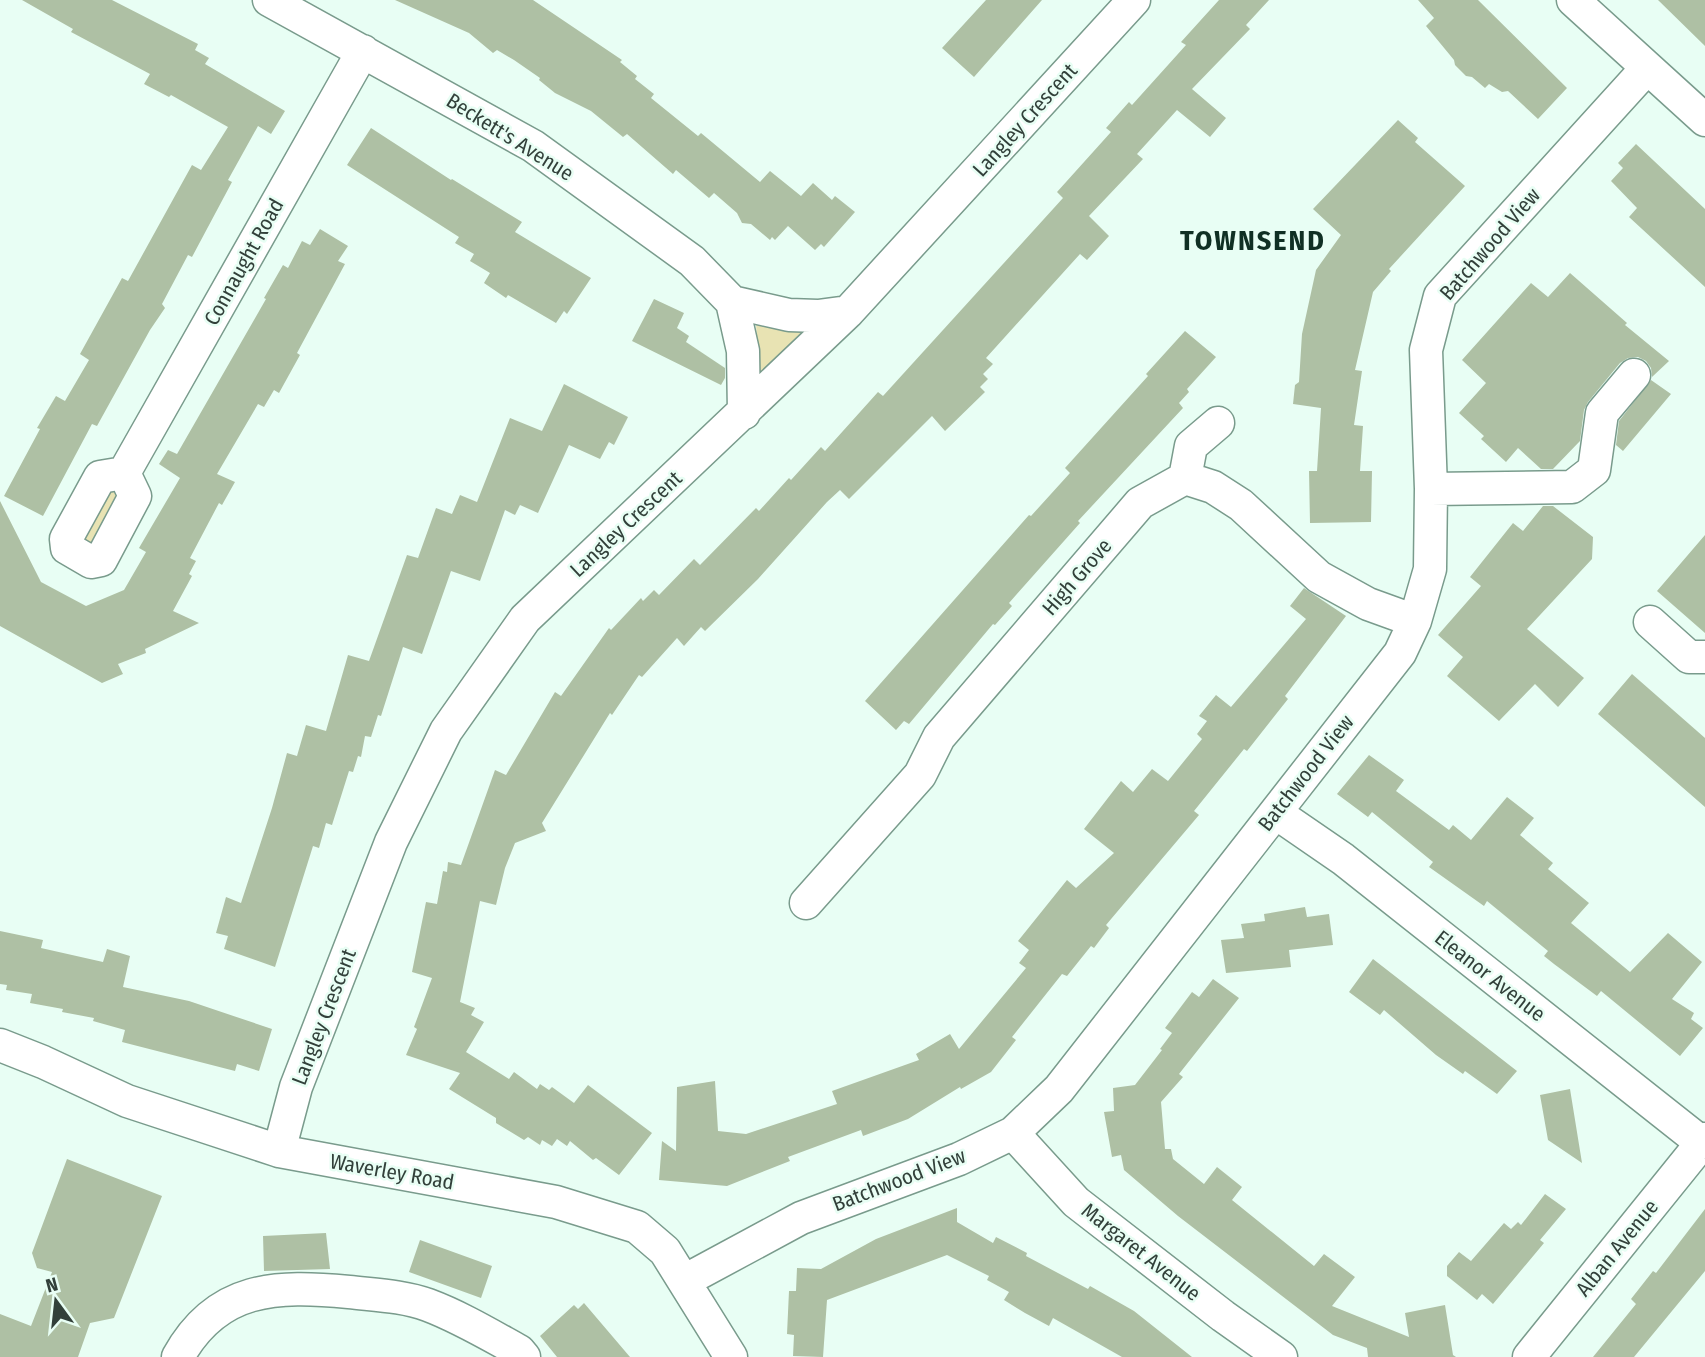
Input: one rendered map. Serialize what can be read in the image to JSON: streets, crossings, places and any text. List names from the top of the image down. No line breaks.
{"streets":{"street":["Langley Crescent","Beckett's Avenue","Batchwood View","Connaught Road","High Grove","Eleanor Avenue","Waverley Road","Alban Avenue","Margaret Avenue"]},"crossings":[["Langley Crescent","Waverley Road"],["Beckett's Avenue","Connaught Road"],["Batchwood View","Eleanor Avenue"],["Batchwood View","Waverley Road"],["Batchwood View","Margaret Avenue"],["Eleanor Avenue","Alban Avenue"]],"districts":["TOWNSEND"],"north":"top"}
